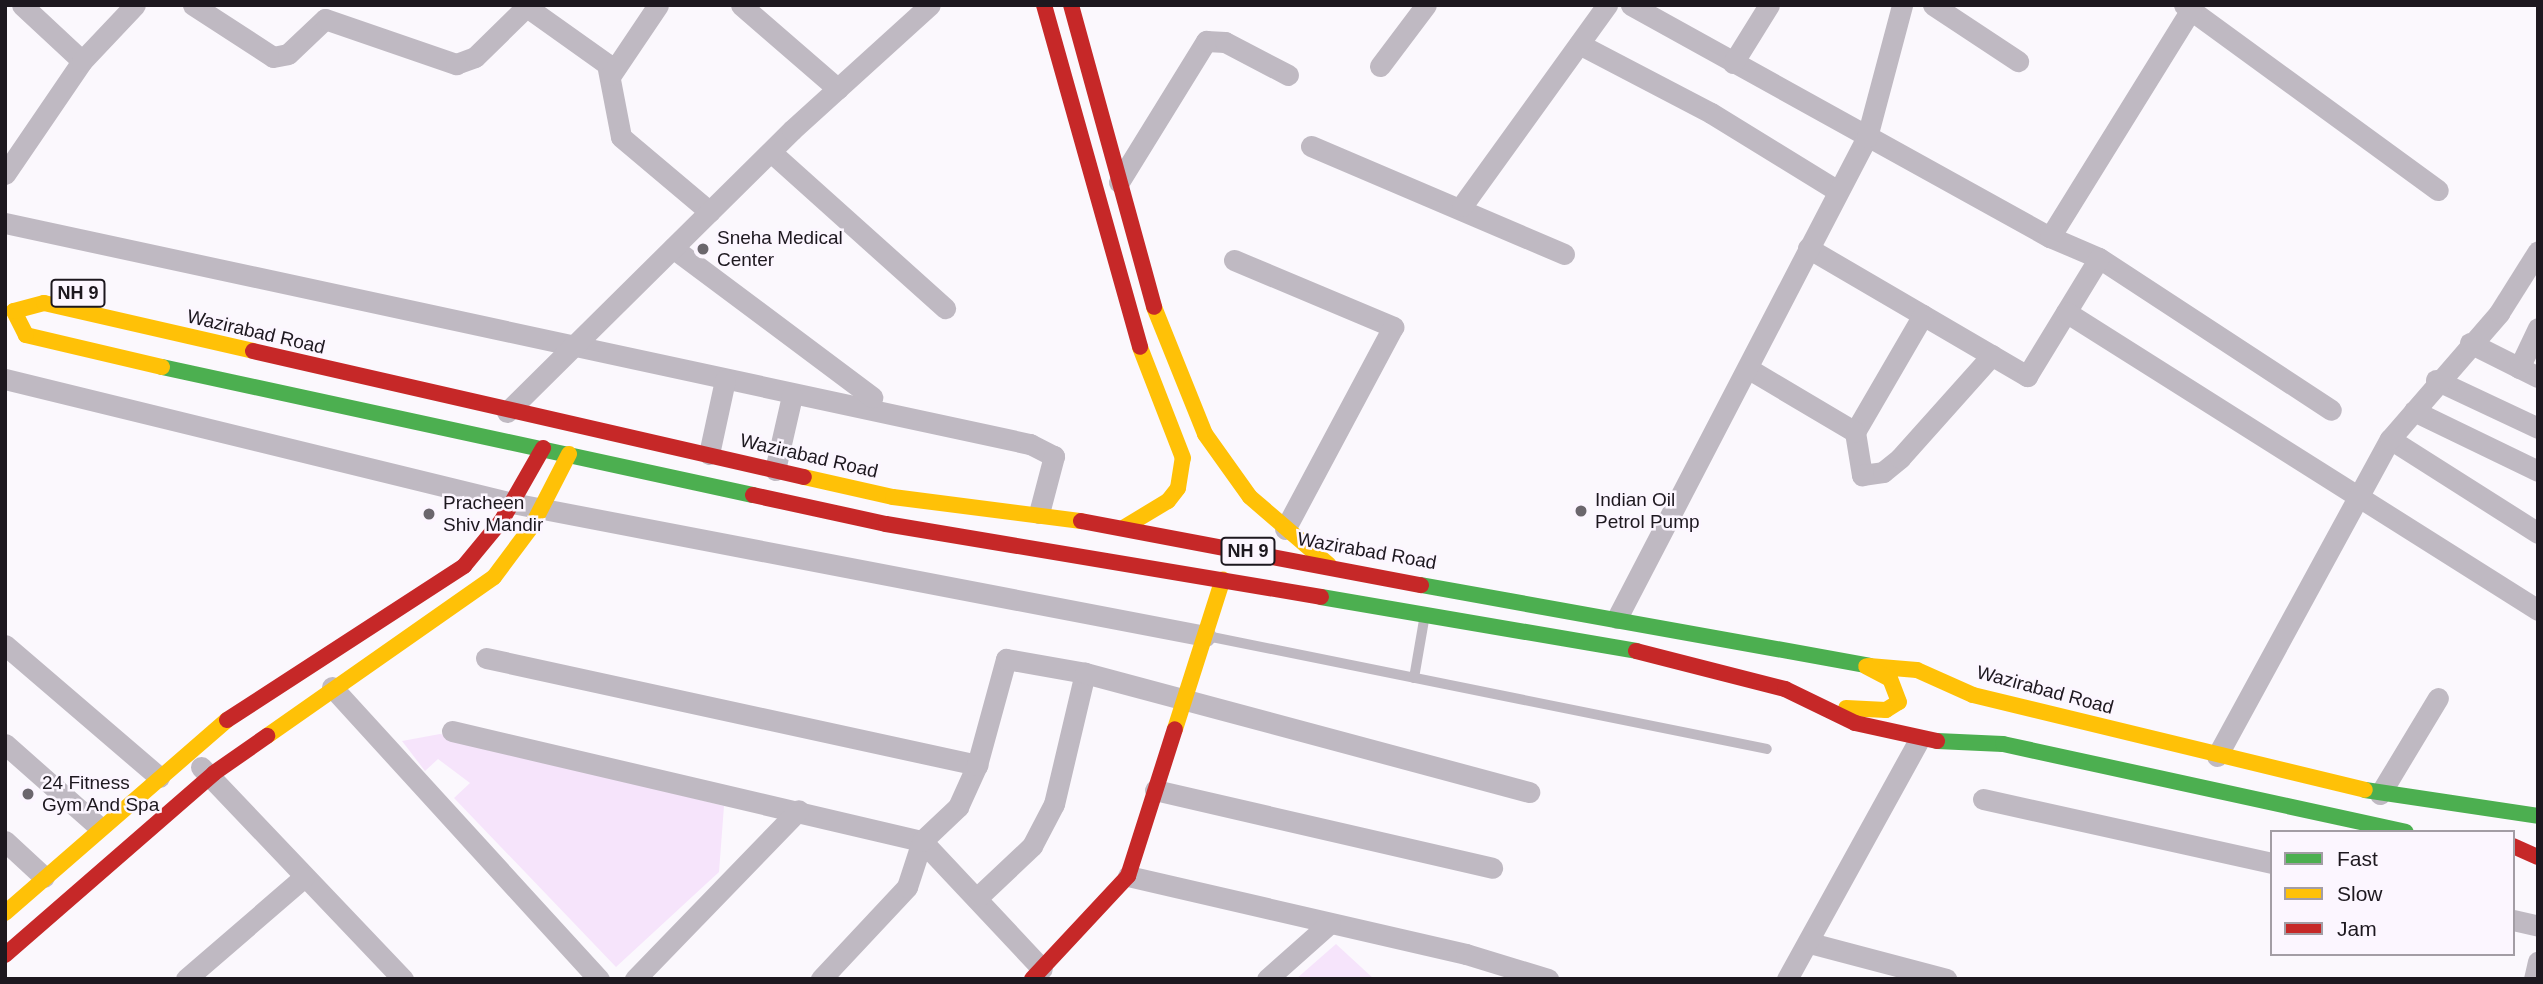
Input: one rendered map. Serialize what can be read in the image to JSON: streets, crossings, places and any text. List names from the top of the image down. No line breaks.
{"streets":{"main road":["NH 9","Wazirabad Road"]},"places":["Sneha Medical Center","Indian Oil Petrol Pump","Pracheen Shiv Mandir","24 Fitness Gym And Spa"],"legend":["Fast","Slow","Jam"]}
